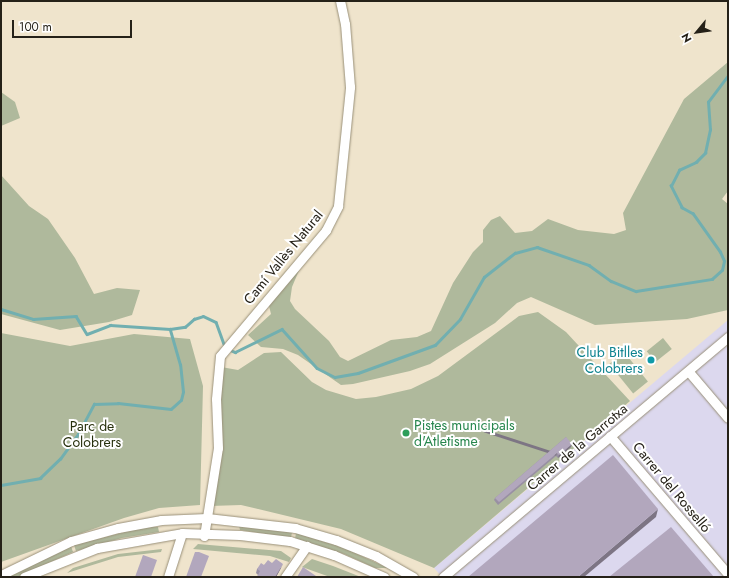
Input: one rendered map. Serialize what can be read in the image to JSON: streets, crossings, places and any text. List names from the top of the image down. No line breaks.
{"streets":{"street":["Camí Vallès Natural","Carrer de la Garrotxa","Carrer del Rosselló"]},"crossings":[["Carrer de la Garrotxa","Carrer del Rosselló"]],"parks":["Parc de Colobrers"],"places":["Club Bitlles Colobrers","Pistes municipals d'Atletisme"],"scale_bar":"100 m","north":"bottom left"}
